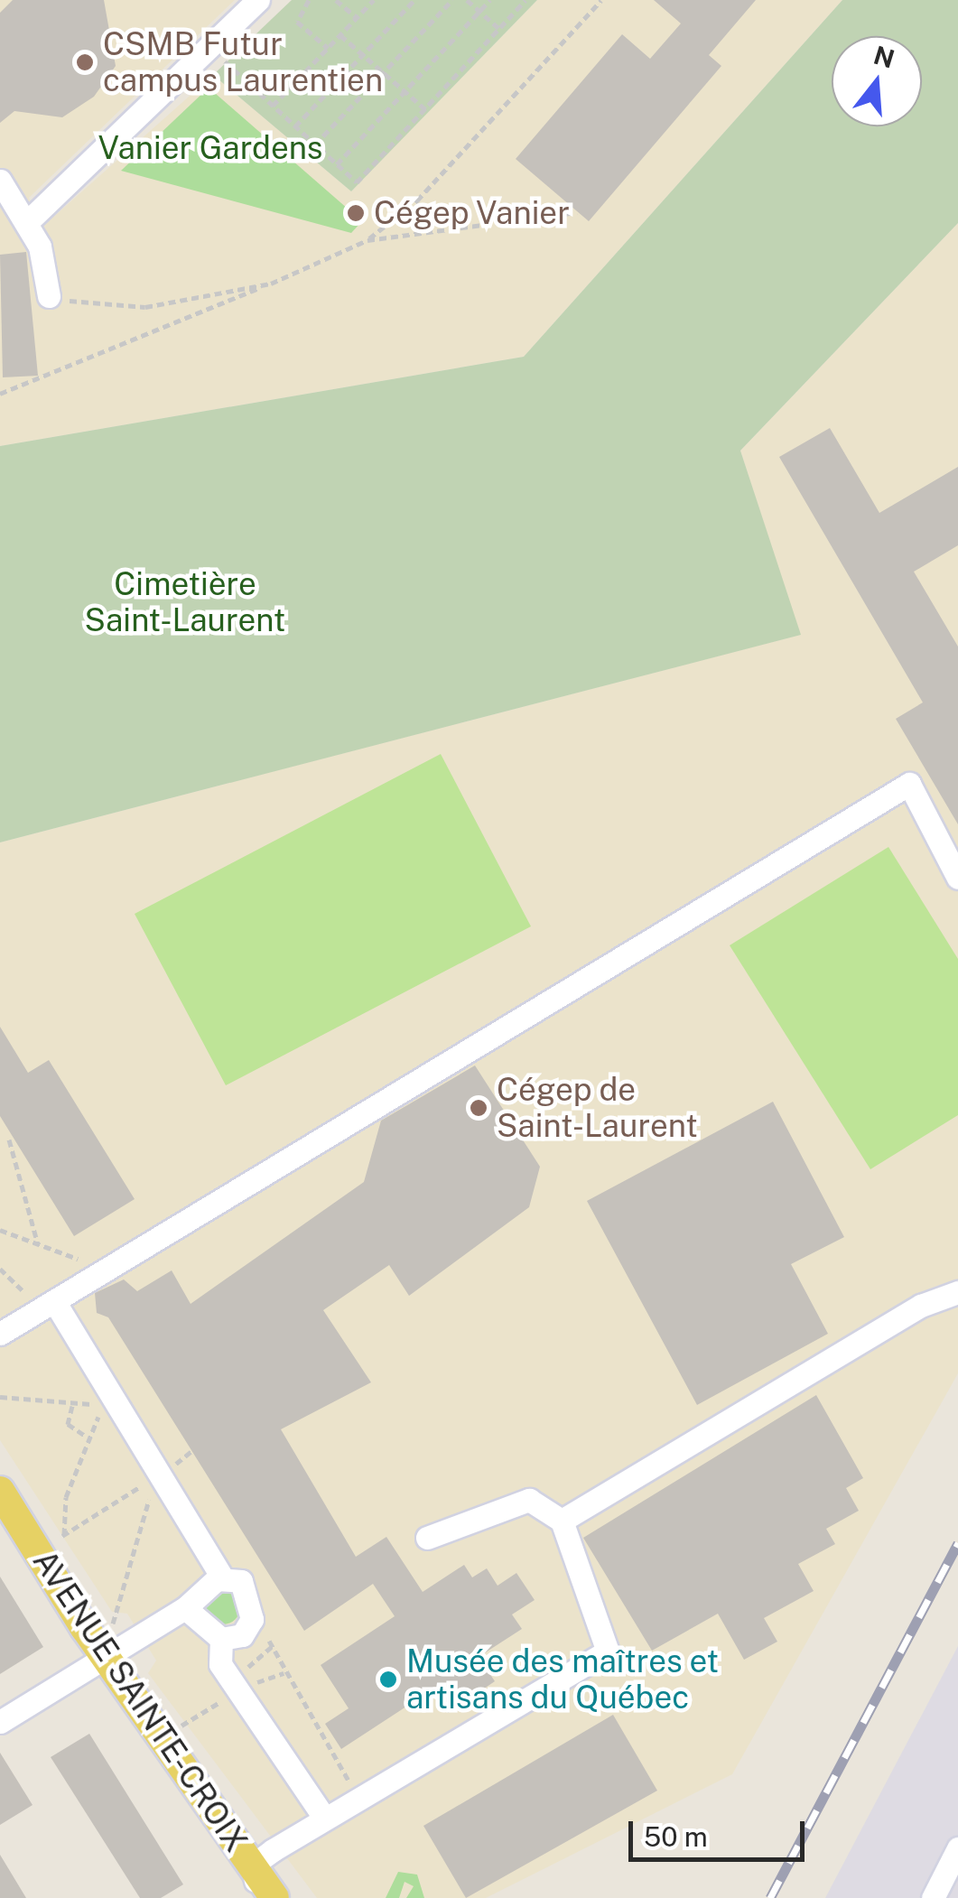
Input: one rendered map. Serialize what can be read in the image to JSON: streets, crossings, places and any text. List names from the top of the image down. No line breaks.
{"streets":{"main road":["AVENUE SAINTE-CROIX"]},"parks":["Vanier Gardens","Cimetière Saint-Laurent"],"places":["CSMB Futur campus Laurentien","Cégep Vanier","Cégep de Saint-Laurent","Musée des maîtres et artisans du Québec"],"scale_bar":"50 m","north":"top"}
